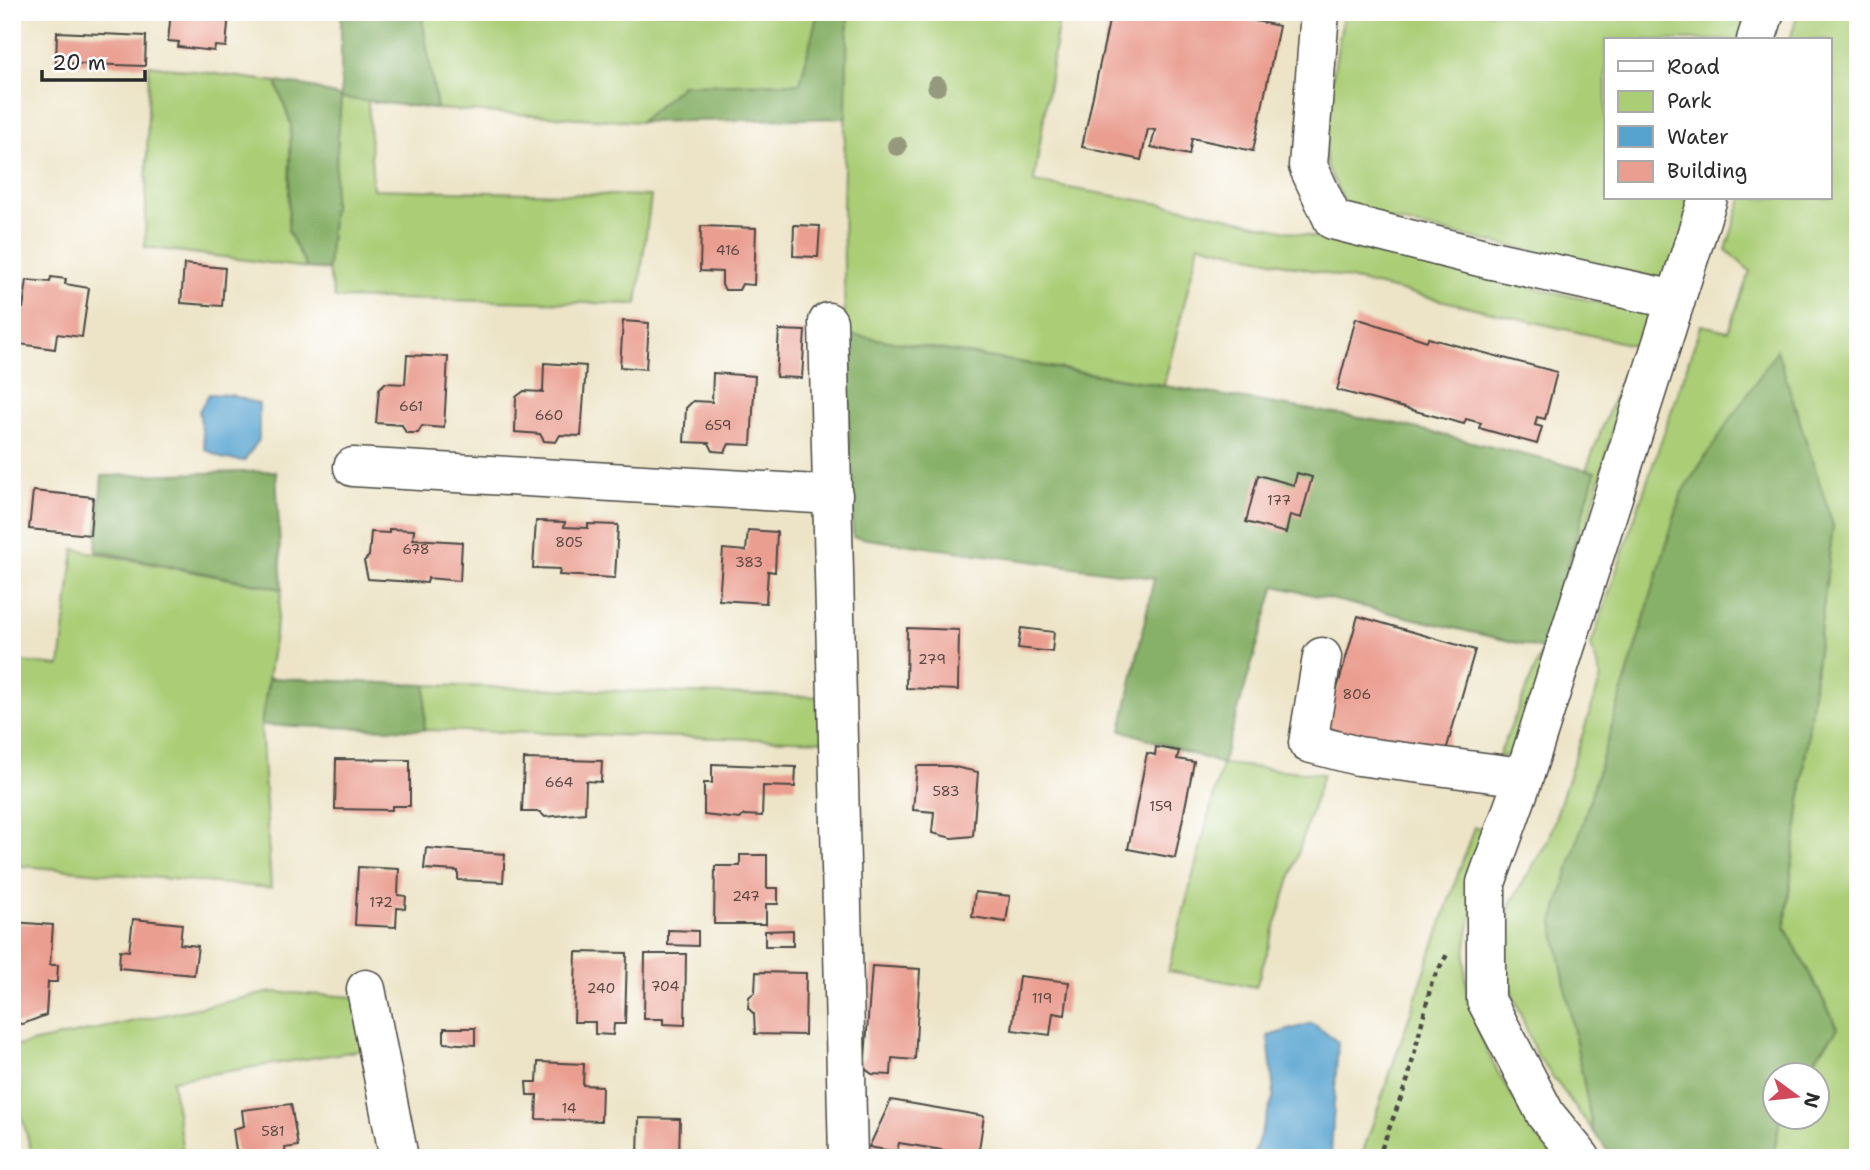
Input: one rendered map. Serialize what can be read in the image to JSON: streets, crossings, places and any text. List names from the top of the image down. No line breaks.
{"house_numbers":["416","661","660","659","177","805","678","383","279","806","664","583","159","247","172","704","240","119","14","581"],"legend":["Road","Park","Water","Building"],"scale_bar":"20 m","north":"right"}
